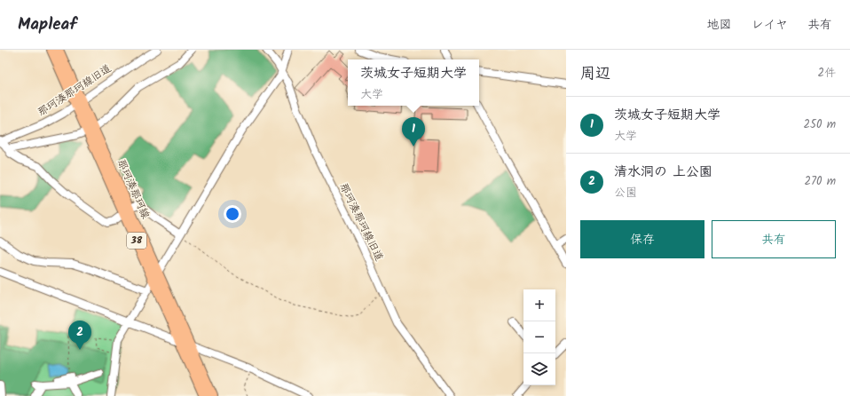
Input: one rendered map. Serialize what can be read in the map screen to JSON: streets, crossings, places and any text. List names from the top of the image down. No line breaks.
{"streets":{"main road":["那珂湊那珂線","38"],"street":["那珂湊那珂線旧道"]},"crossings":[["那珂湊那珂線旧道","那珂湊那珂線"]],"page":{"header":"Mapleaf","nav":["地図","レイヤ","共有"],"heading":["周辺","2件"],"popup":["茨城女子短期大学","大学"],"list":[{"mark":"1","name":"茨城女子短期大学","note":"大学","value":"250 m"},{"mark":"2","name":"清水洞の 上公園","note":"公園","value":"270 m"}],"pins":["1","2"],"buttons":["保存","共有"],"map_buttons":["+","−"]}}
